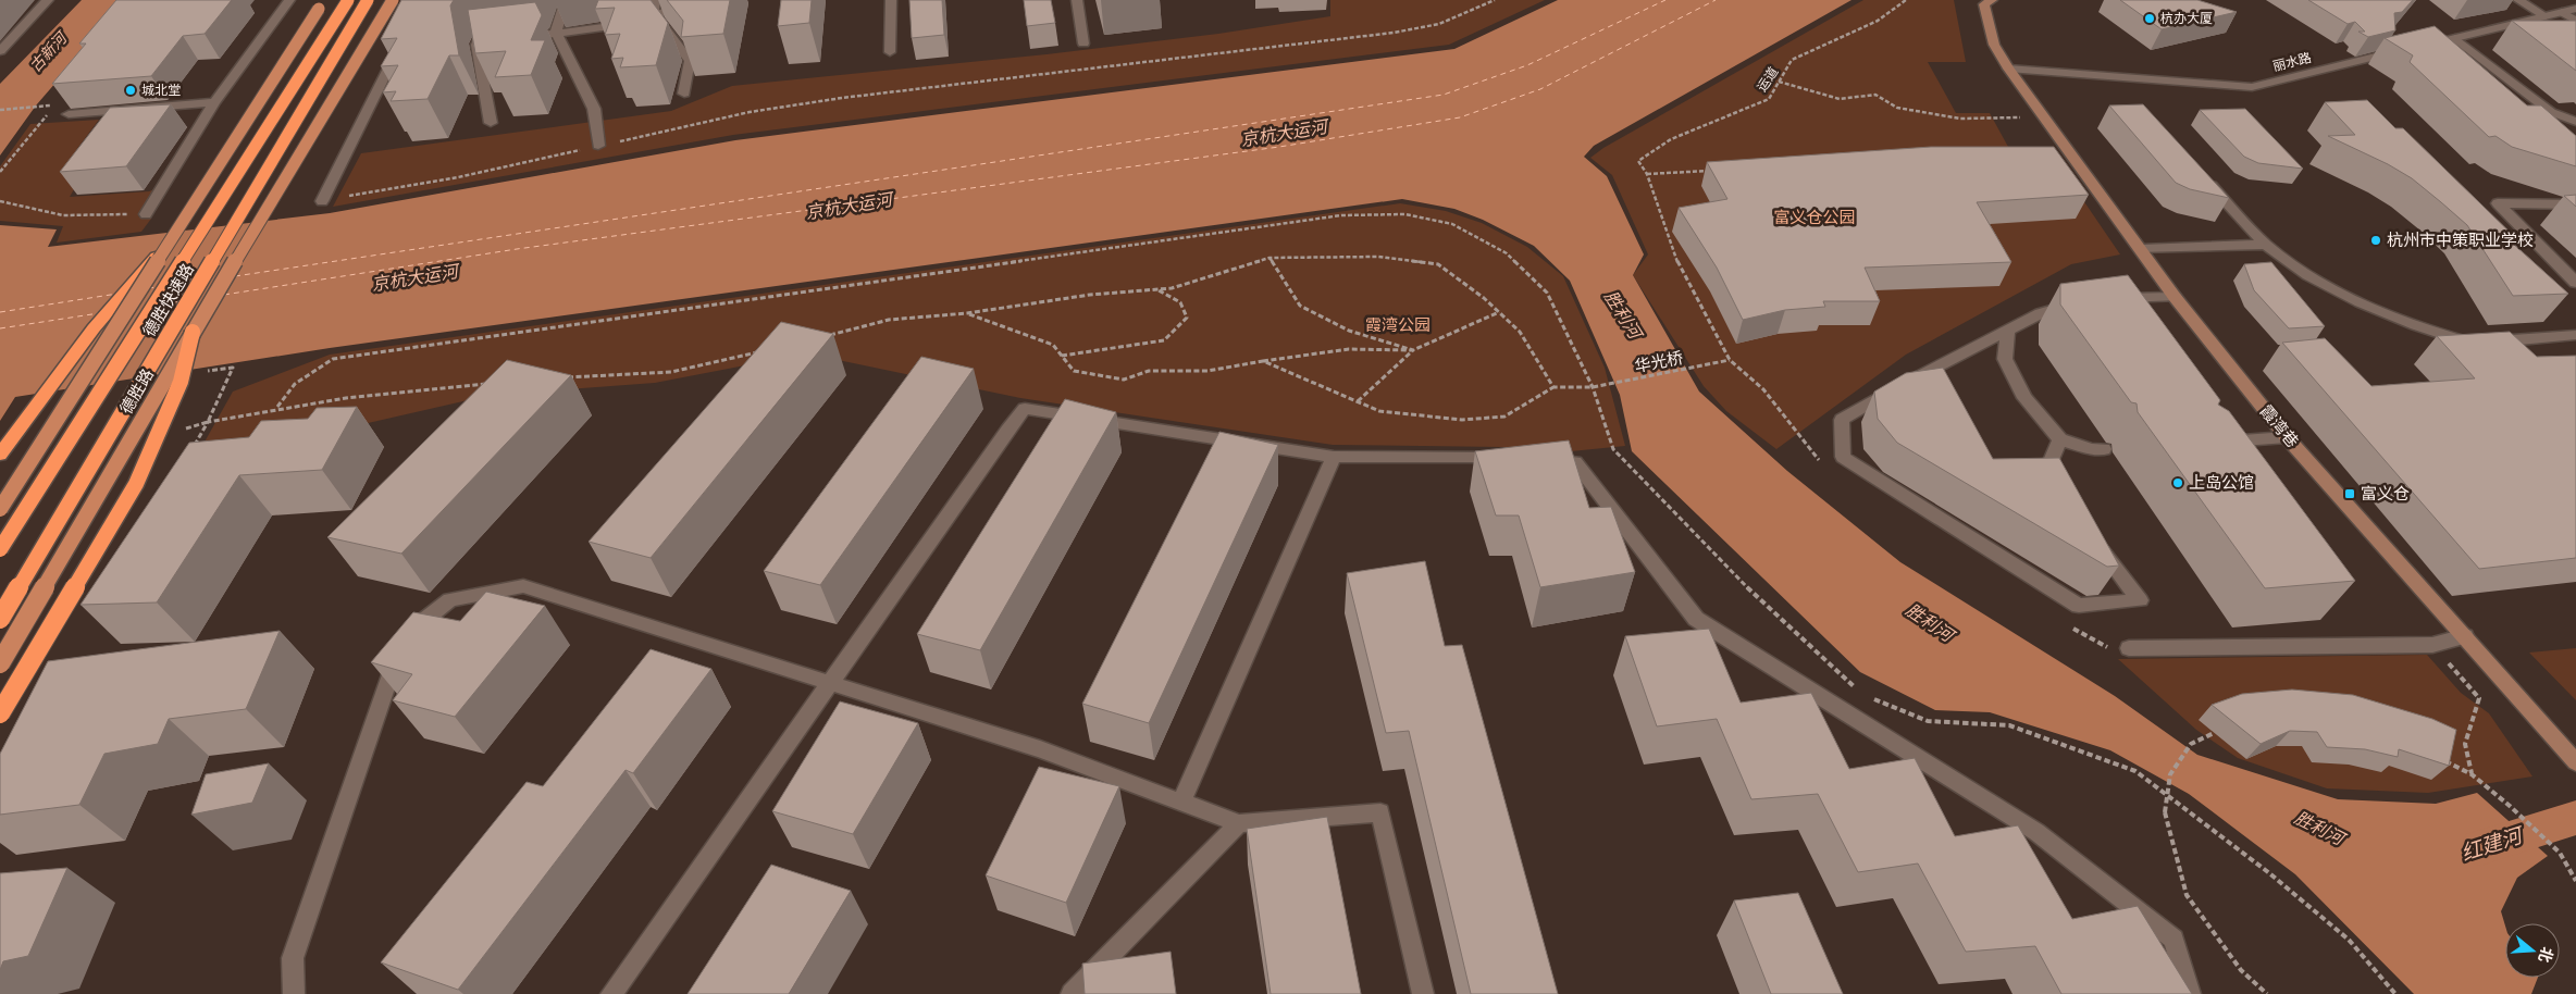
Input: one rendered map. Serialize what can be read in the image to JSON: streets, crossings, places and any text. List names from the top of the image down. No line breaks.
{"streets":{"highway":["德胜快速路"],"main road":["德胜路"],"street":["丽水路","霞湾巷"],"path":["运道","华光桥"]},"crossings":[["丽水路","霞湾巷"],["运道","华光桥"]],"water":["古新河","京杭大运河","胜利河","红建河"],"parks":["富义仓公园","霞湾公园"],"places":{"other":["杭办大厦","城北堂","杭州市中策职业学校","上岛公馆"],"transit":["富义仓"]},"north":"right"}
